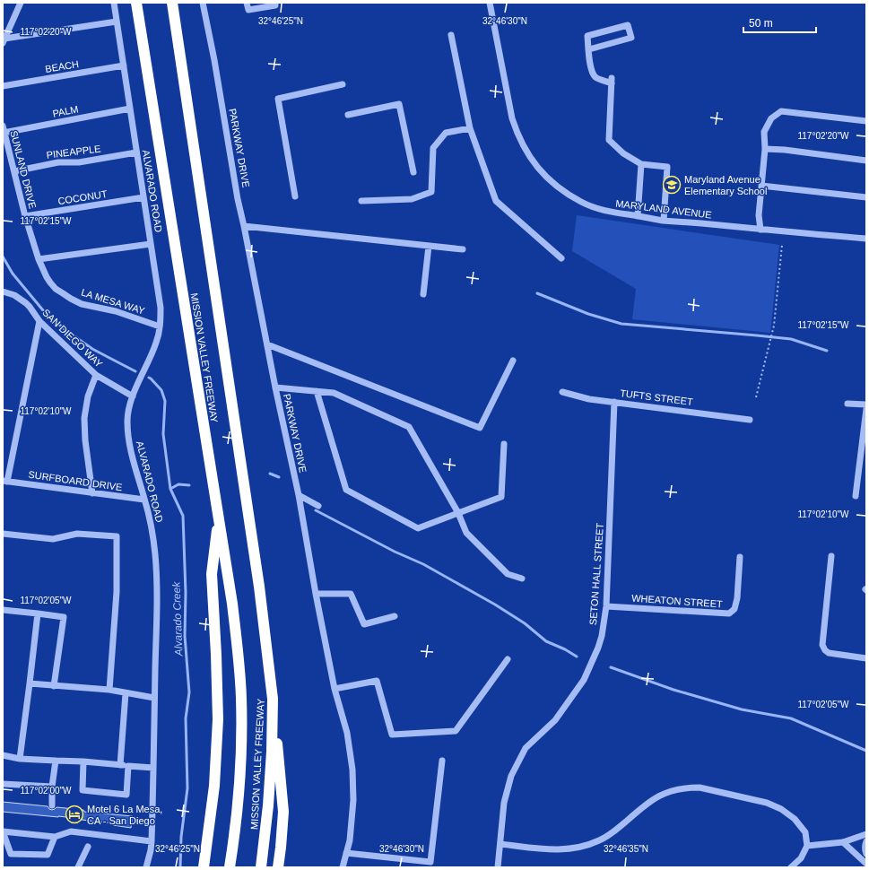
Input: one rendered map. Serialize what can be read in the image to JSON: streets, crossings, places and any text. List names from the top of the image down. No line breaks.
{"streets":{"highway":["MISSION VALLEY FREEWAY"],"street":["BEACH","PALM","PARKWAY DRIVE","PINEAPPLE","SUNLAND DRIVE","ALVARADO ROAD","COCONUT","MARYLAND AVENUE","LA MESA WAY","SAN DIEGO WAY","TUFTS STREET","SURFBOARD DRIVE","SETON HALL STREET","WHEATON STREET"]},"crossings":[["BEACH","ALVARADO ROAD"],["PALM","SUNLAND DRIVE"],["PALM","ALVARADO ROAD"],["PINEAPPLE","SUNLAND DRIVE"],["PINEAPPLE","ALVARADO ROAD"],["SUNLAND DRIVE","COCONUT"],["SUNLAND DRIVE","LA MESA WAY"],["ALVARADO ROAD","COCONUT"],["ALVARADO ROAD","LA MESA WAY"],["ALVARADO ROAD","SAN DIEGO WAY"],["ALVARADO ROAD","SURFBOARD DRIVE"],["TUFTS STREET","SETON HALL STREET"],["SETON HALL STREET","WHEATON STREET"]],"water":["Alvarado Creek"],"places":{"school or university":["Maryland Avenue Elementary School"],"hotel":["Motel 6 La Mesa, CA - San Diego"]},"scale_bar":"50 m","coordinates":["32°46'25\"N","32°46'30\"N","117°02'20\"W","117°02'15\"W","117°02'10\"W","117°02'05\"W","117°02'00\"W","32°46'35\"N"]}
